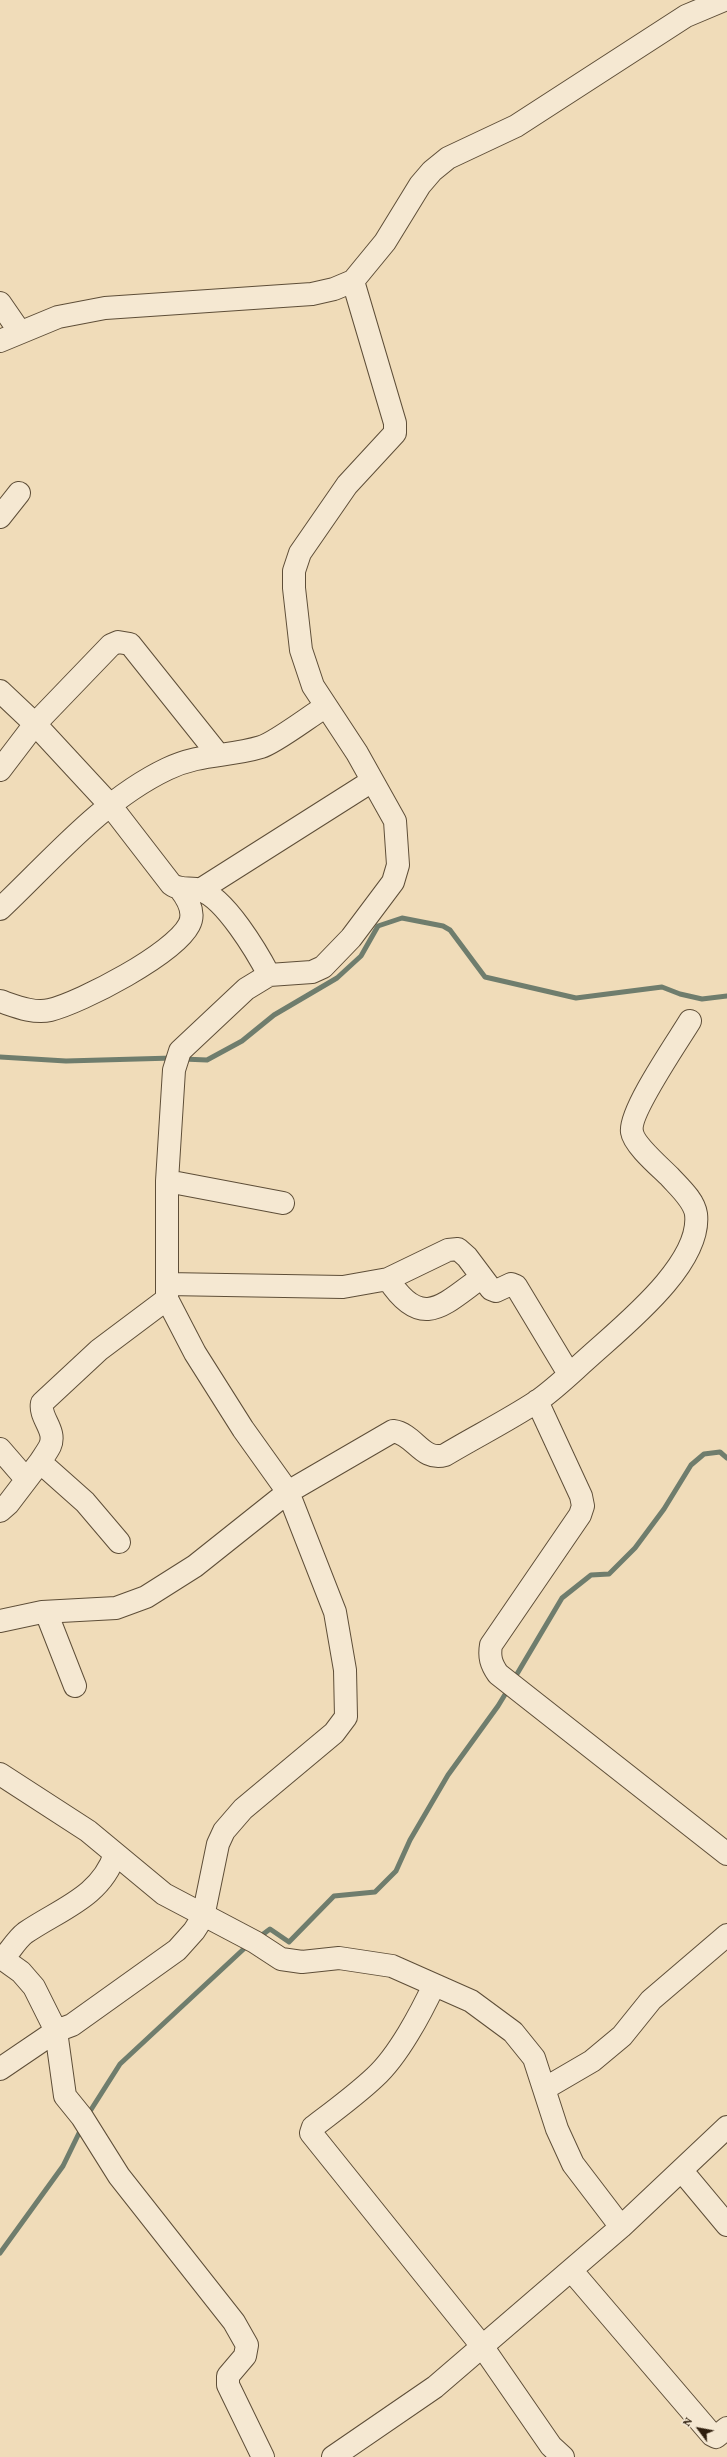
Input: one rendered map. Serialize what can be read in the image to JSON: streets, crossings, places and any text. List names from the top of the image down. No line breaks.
{"north":"top left"}
